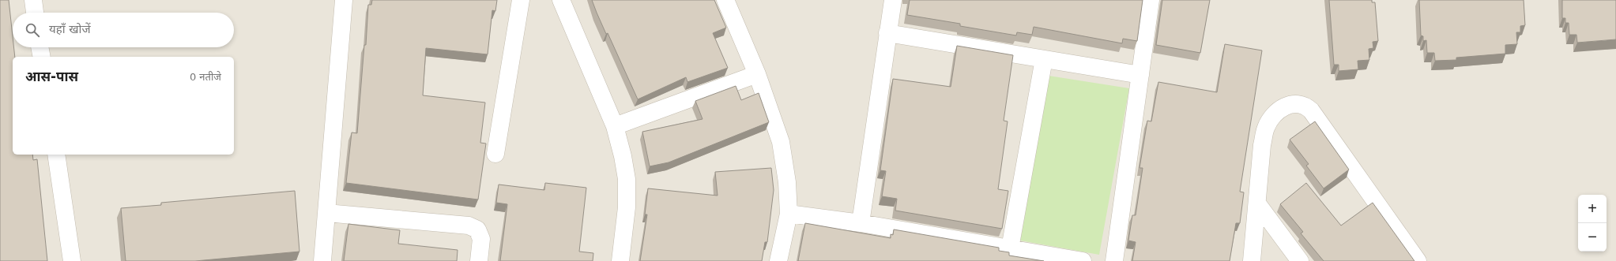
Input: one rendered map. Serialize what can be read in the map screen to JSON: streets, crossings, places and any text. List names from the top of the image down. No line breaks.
{"page":{"search":"यहाँ खोजें","heading":["आस-पास","0 नतीजे"],"map_buttons":["+","−"]}}
